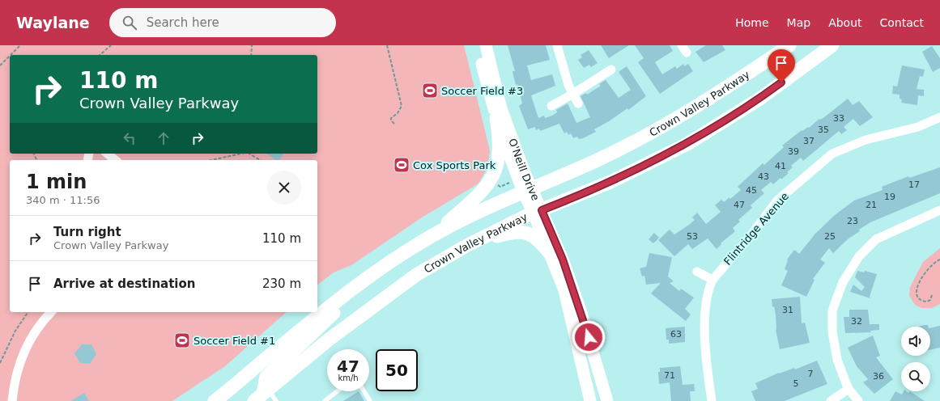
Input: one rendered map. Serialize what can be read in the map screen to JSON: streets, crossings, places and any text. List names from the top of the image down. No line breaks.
{"streets":{"main road":["Crown Valley Parkway","O'Neill Drive"],"street":["Flintridge Avenue"]},"crossings":[["Crown Valley Parkway","O'Neill Drive"]],"places":{"sports":["Soccer Field #3","Cox Sports Park","Soccer Field #1"]},"house_numbers":["33","35","37","39","41","43","17","45","19","47","21","23","53","25","31","32","63","7","71","36","5"],"page":{"header":"Waylane","search":"Search here","nav":["Home","Map","About","Contact"],"turn":["110 m","Crown Valley Parkway"],"heading":["1 min","340 m · 11:56"],"list":[{"name":"Turn right","note":"Crown Valley Parkway","value":"110 m"},{"name":"Arrive at destination","value":"230 m"}],"speed":"47 km/h","limit":"50"}}
